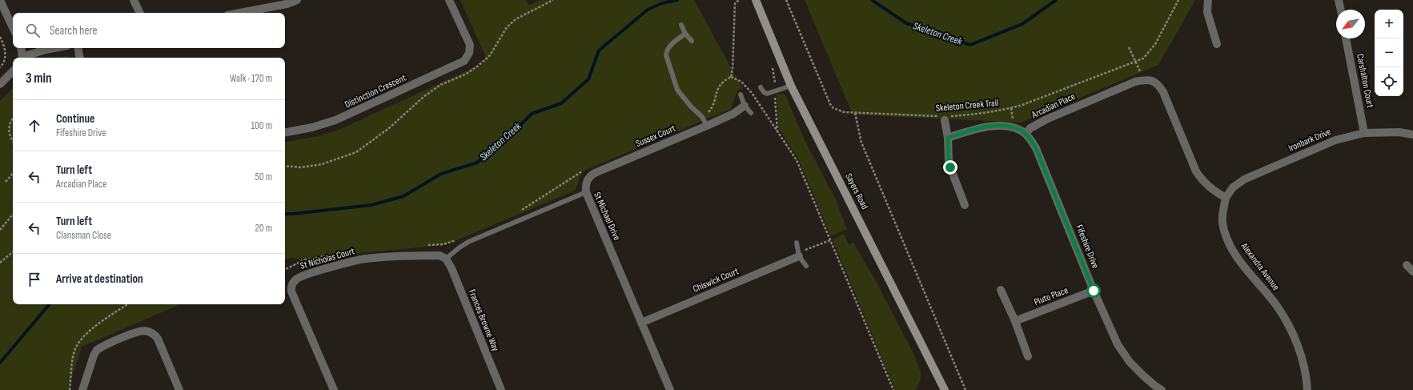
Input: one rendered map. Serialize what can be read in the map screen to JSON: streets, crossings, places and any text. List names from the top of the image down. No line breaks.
{"streets":{"main road":["Sayers Road"],"street":["Carshalton Court","Distinction Crescent","Arcadian Place","Sussex Court","Ironbark Drive","St Michael Drive","Fifeshire Drive","St Nicholas Court","Alexandra Avenue","Chiswick Court","Pluto Place","Frances Browne Way"],"path":["Skeleton Creek Trail"]},"crossings":[["Carshalton Court","Ironbark Drive"],["Arcadian Place","Fifeshire Drive"],["Sussex Court","St Michael Drive"],["Ironbark Drive","Alexandra Avenue"],["St Michael Drive","St Nicholas Court"],["St Michael Drive","Chiswick Court"],["St Michael Drive","Frances Browne Way"],["Fifeshire Drive","Pluto Place"],["St Nicholas Court","Frances Browne Way"]],"water":["Skeleton Creek"],"north":"bottom left","page":{"map_buttons":["+","−"],"search":"Search here","heading":["3 min","Walk · 170 m"],"list":[["Continue","Fifeshire Drive","100 m"],["Turn left","Arcadian Place","50 m"],["Turn left","Clansman Close","20 m"],"Arrive at destination"]}}
